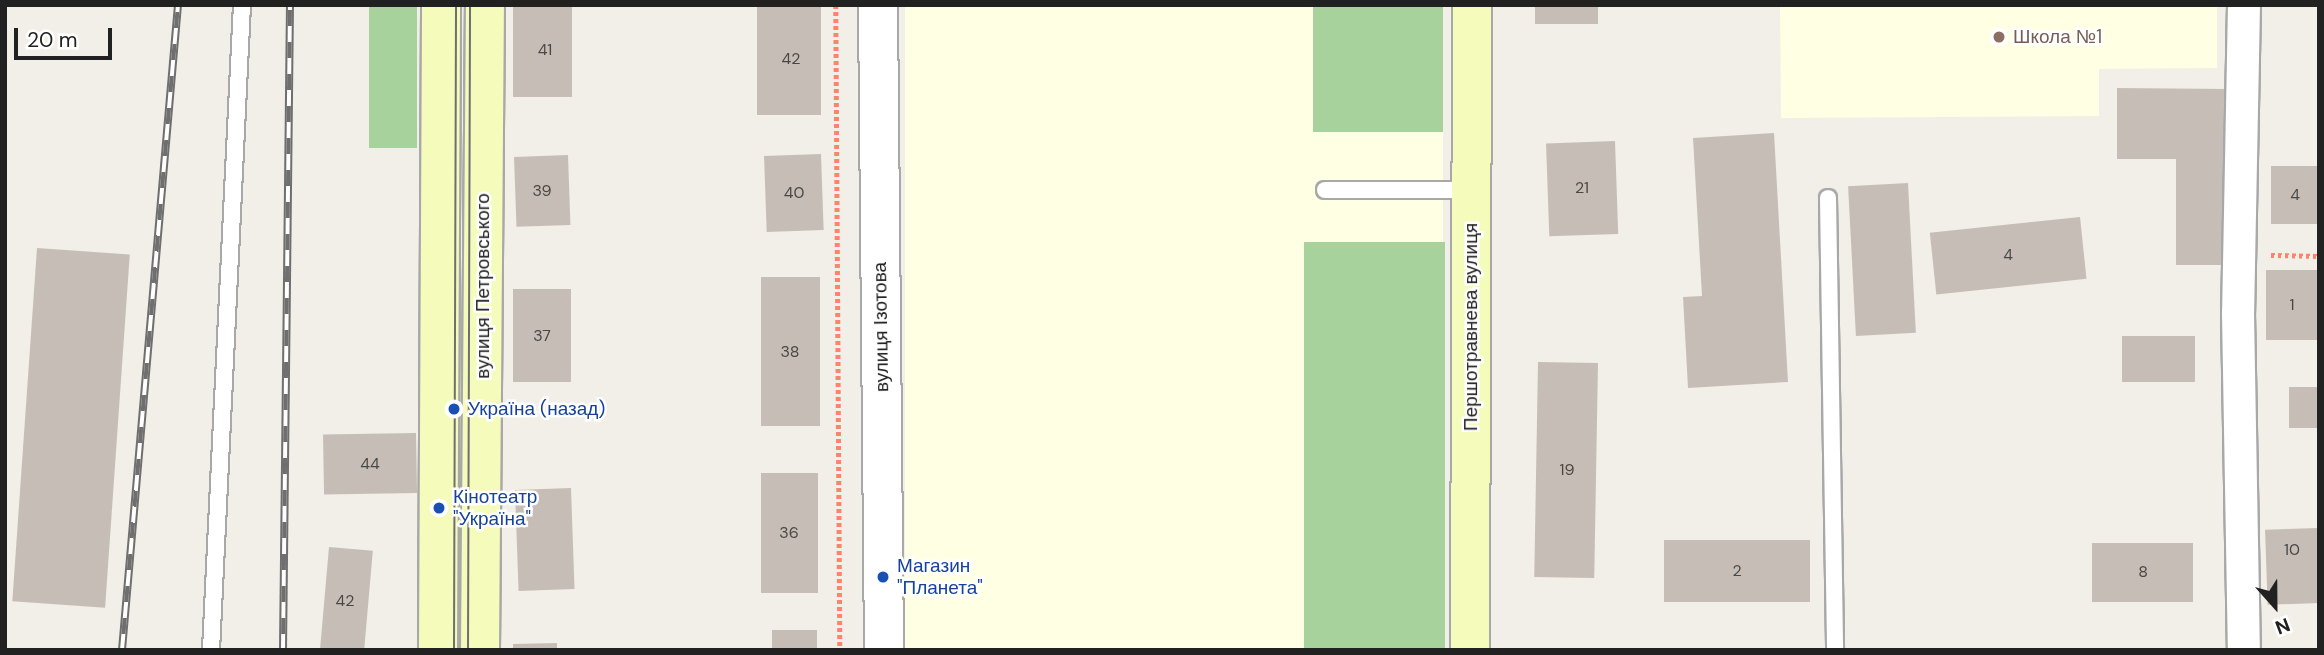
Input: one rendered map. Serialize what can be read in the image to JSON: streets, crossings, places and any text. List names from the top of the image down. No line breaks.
{"streets":{"main road":["вулиця Петровського","Першотравнева вулиця"],"street":["вулиця Ізотова"]},"places":["Школа №1","Україна (назад)","Кінотеатр \"Україна\"","Магазин \"Планета\""],"house_numbers":["41","42","21","39","40","4","4","1","37","38","44","19","36","10","2","8","42"],"scale_bar":"20 m","north":"bottom"}
